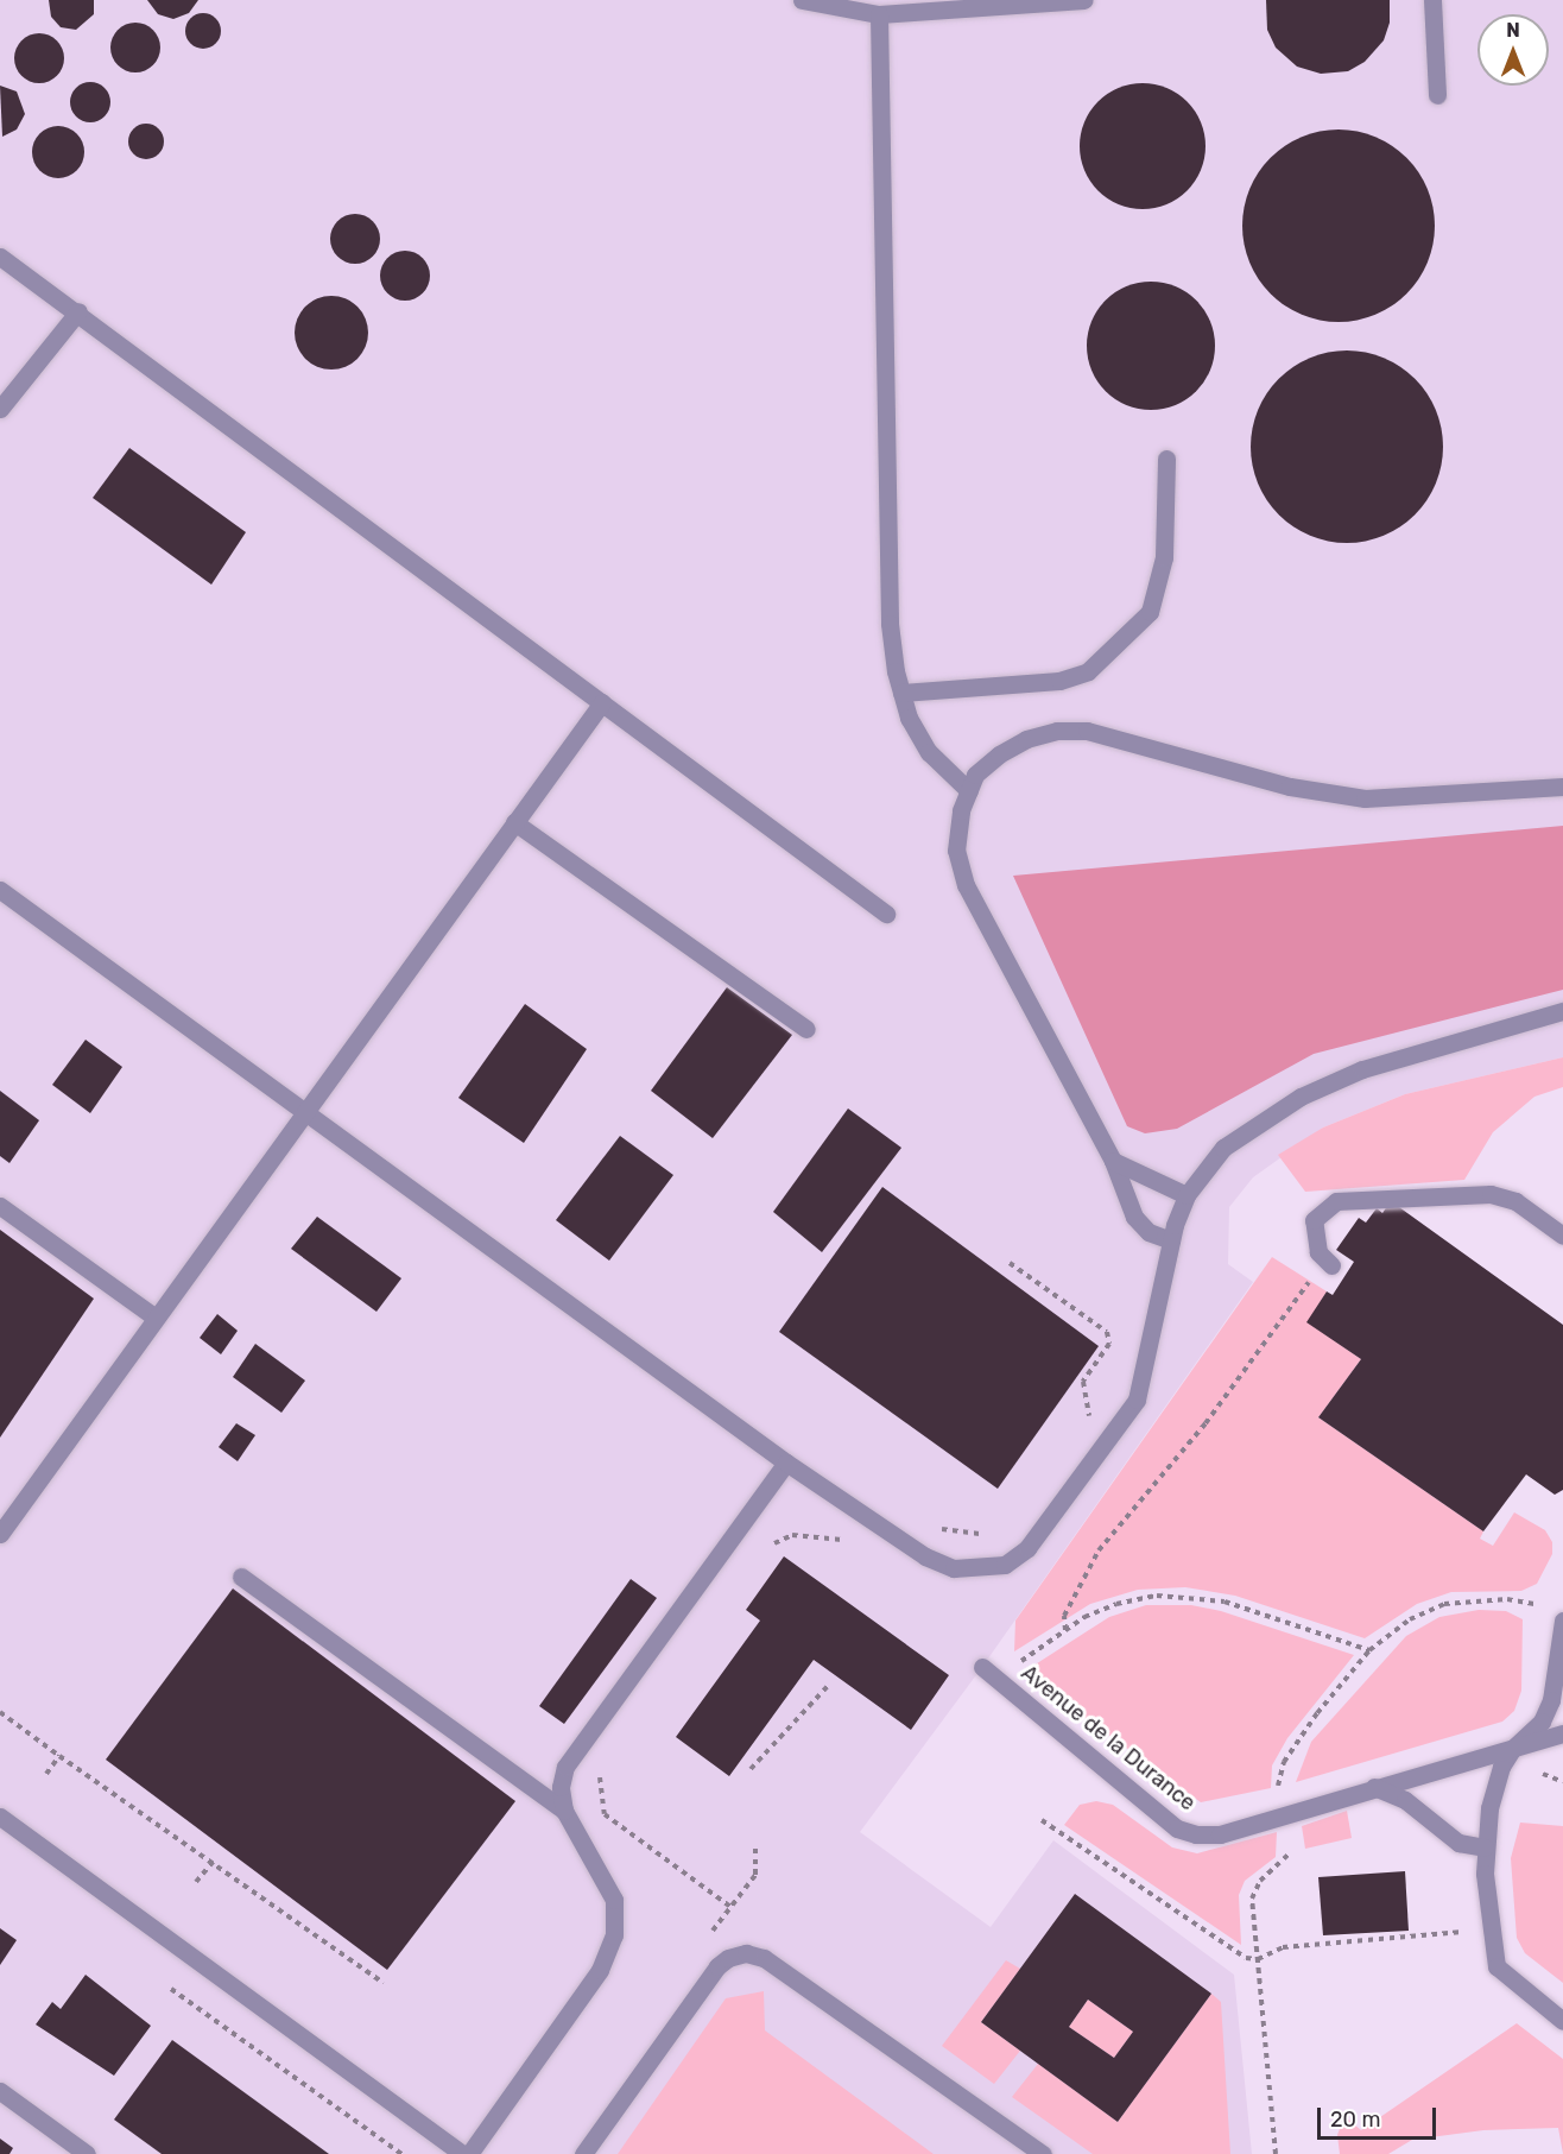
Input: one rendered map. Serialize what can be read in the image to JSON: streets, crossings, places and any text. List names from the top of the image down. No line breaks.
{"streets":{"street":["Avenue de la Durance"]},"scale_bar":"20 m","north":"top"}
